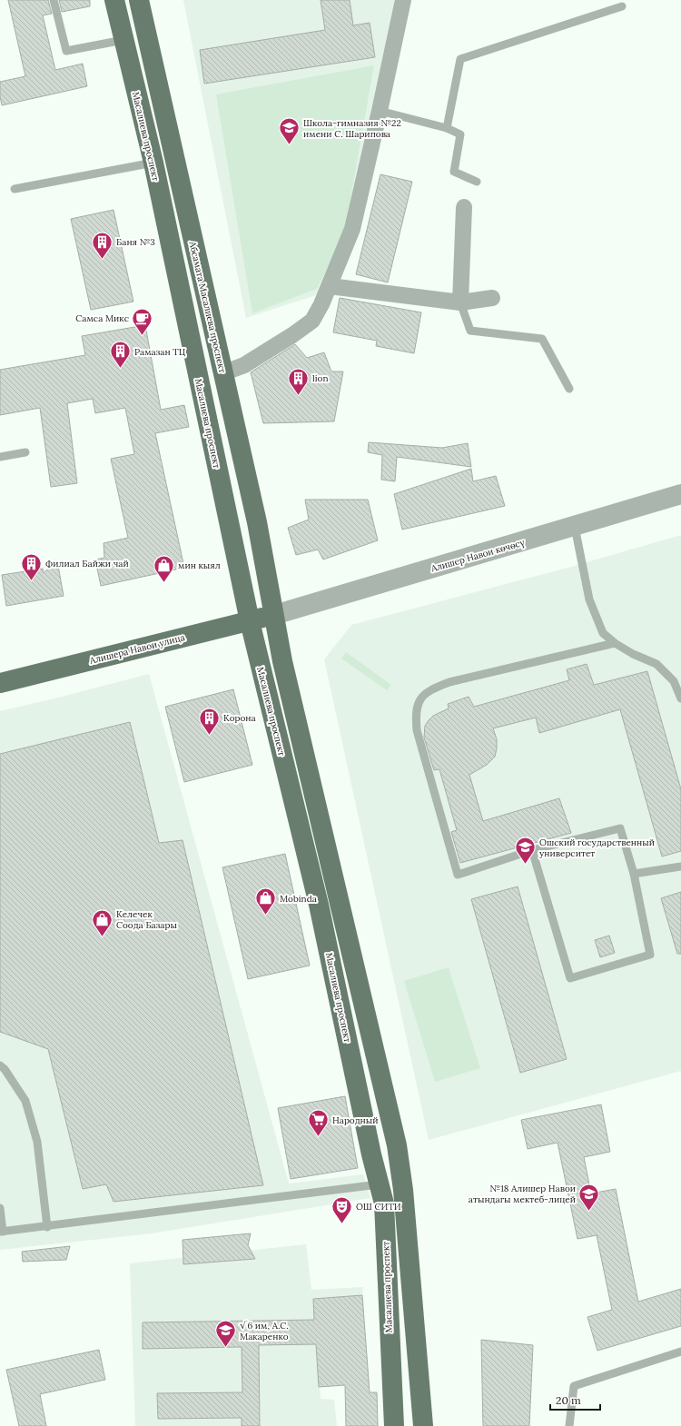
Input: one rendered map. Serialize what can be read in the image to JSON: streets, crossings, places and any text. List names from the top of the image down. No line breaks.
{"streets":{"main road":["Масалиева проспект","Абсамата Масалиева проспект","Алишера Навои улица"],"street":["Алишер Навои көчөсү"]},"crossings":[["Масалиева проспект","Алишера Навои улица"],["Абсамата Масалиева проспект","Алишер Навои көчөсү"],["Абсамата Масалиева проспект","Алишера Навои улица"],["Алишер Навои көчөсү","Алишера Навои улица"]],"places":{"school or university":["Школа-гимназия №22 имени С. Шарипова","Ошский государственный университет","№18 Алишер Навои атындагы мектеб-лицей","√6 им, А.С. Макаренко"],"building":["Баня №3","Рамазан ТЦ","lion","Филиал Байжи чай","Корона"],"cafe":["Самса Микс"],"shop":["мин кыял","Mobinda","Келечек Соода Базары"],"supermarket":["Народный"],"theatre":["ОШ СИТИ"]},"scale_bar":"20 m"}
